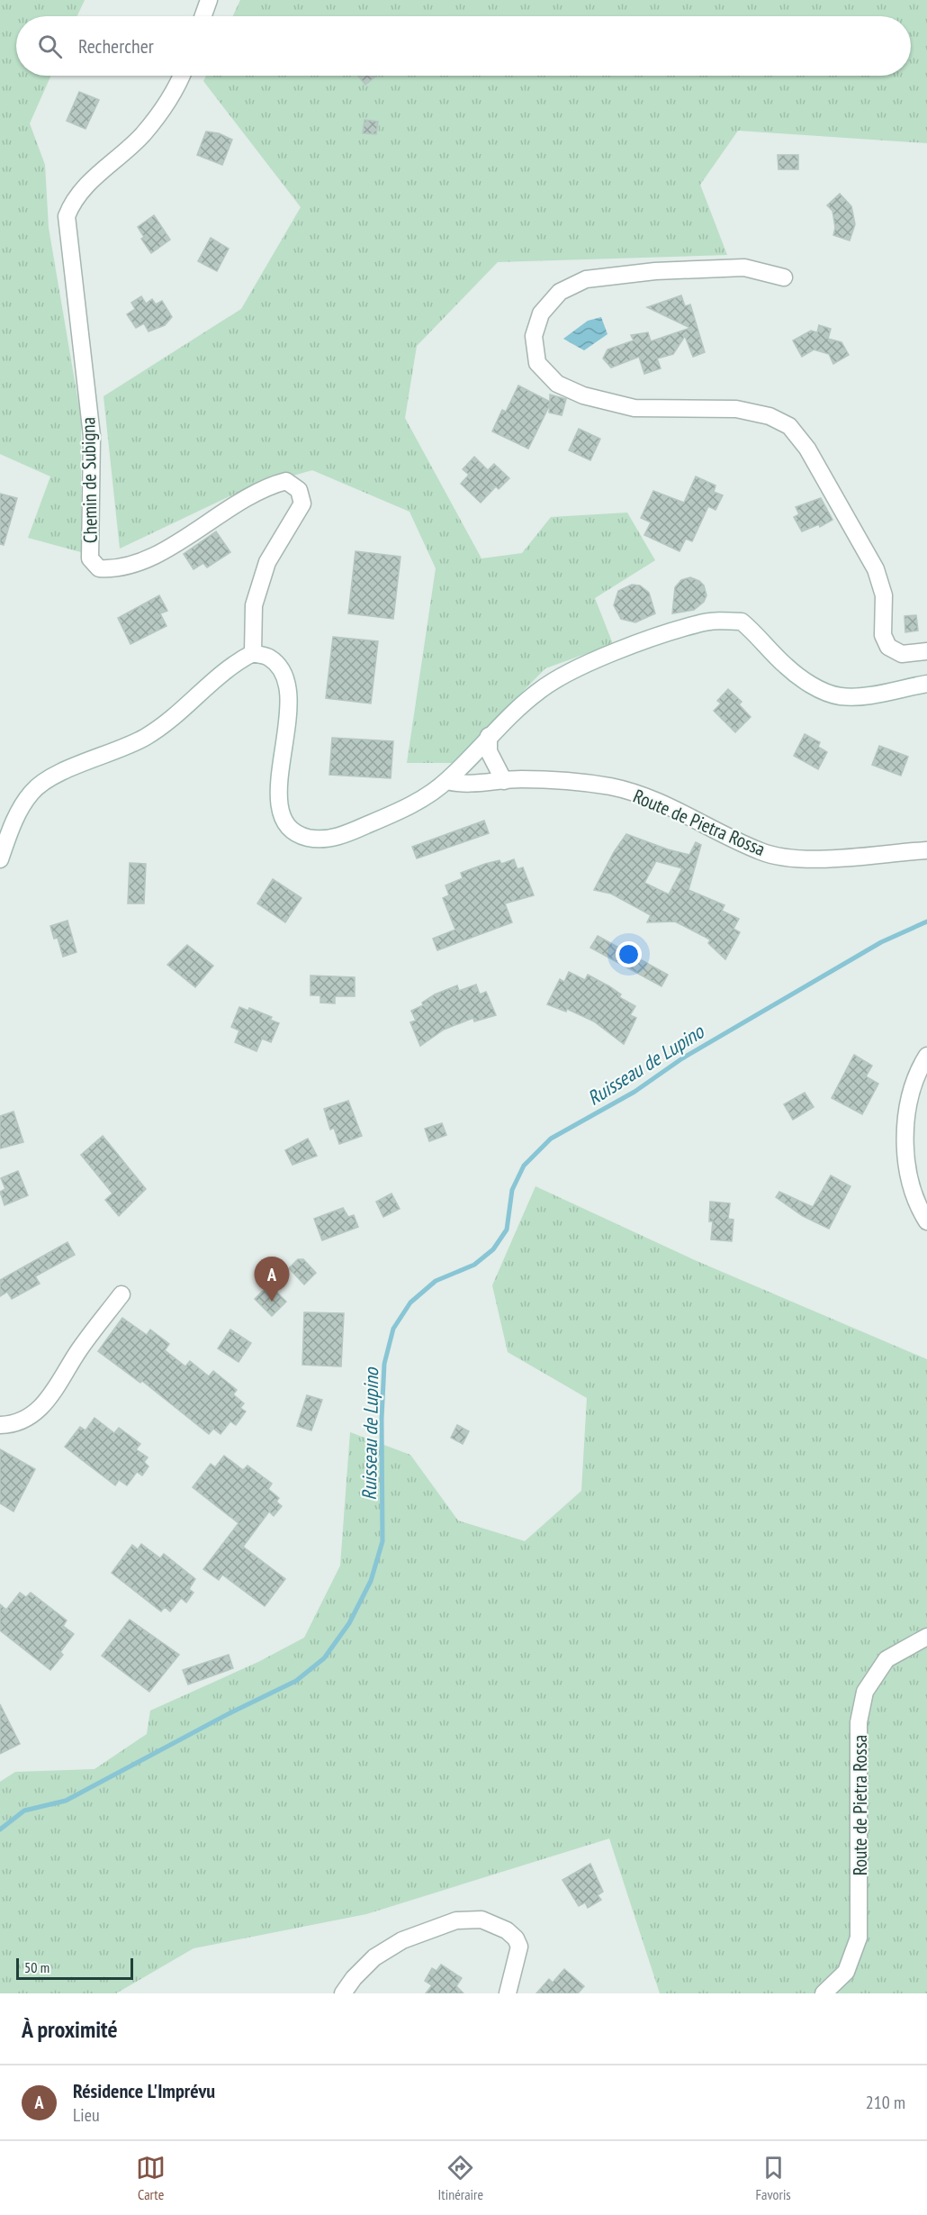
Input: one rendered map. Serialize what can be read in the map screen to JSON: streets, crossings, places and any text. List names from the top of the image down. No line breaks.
{"streets":{"street":["Chemin de Subigna","Route de Pietra Rossa"]},"water":["Ruisseau de Lupino"],"scale_bar":"50 m","page":{"search":"Rechercher","pins":"A","scale":"50 m","heading":"À proximité","list":[{"mark":"A","name":"Résidence L'Imprévu","note":"Lieu","value":"210 m"}],"nav":["Carte","Itinéraire","Favoris"]}}
